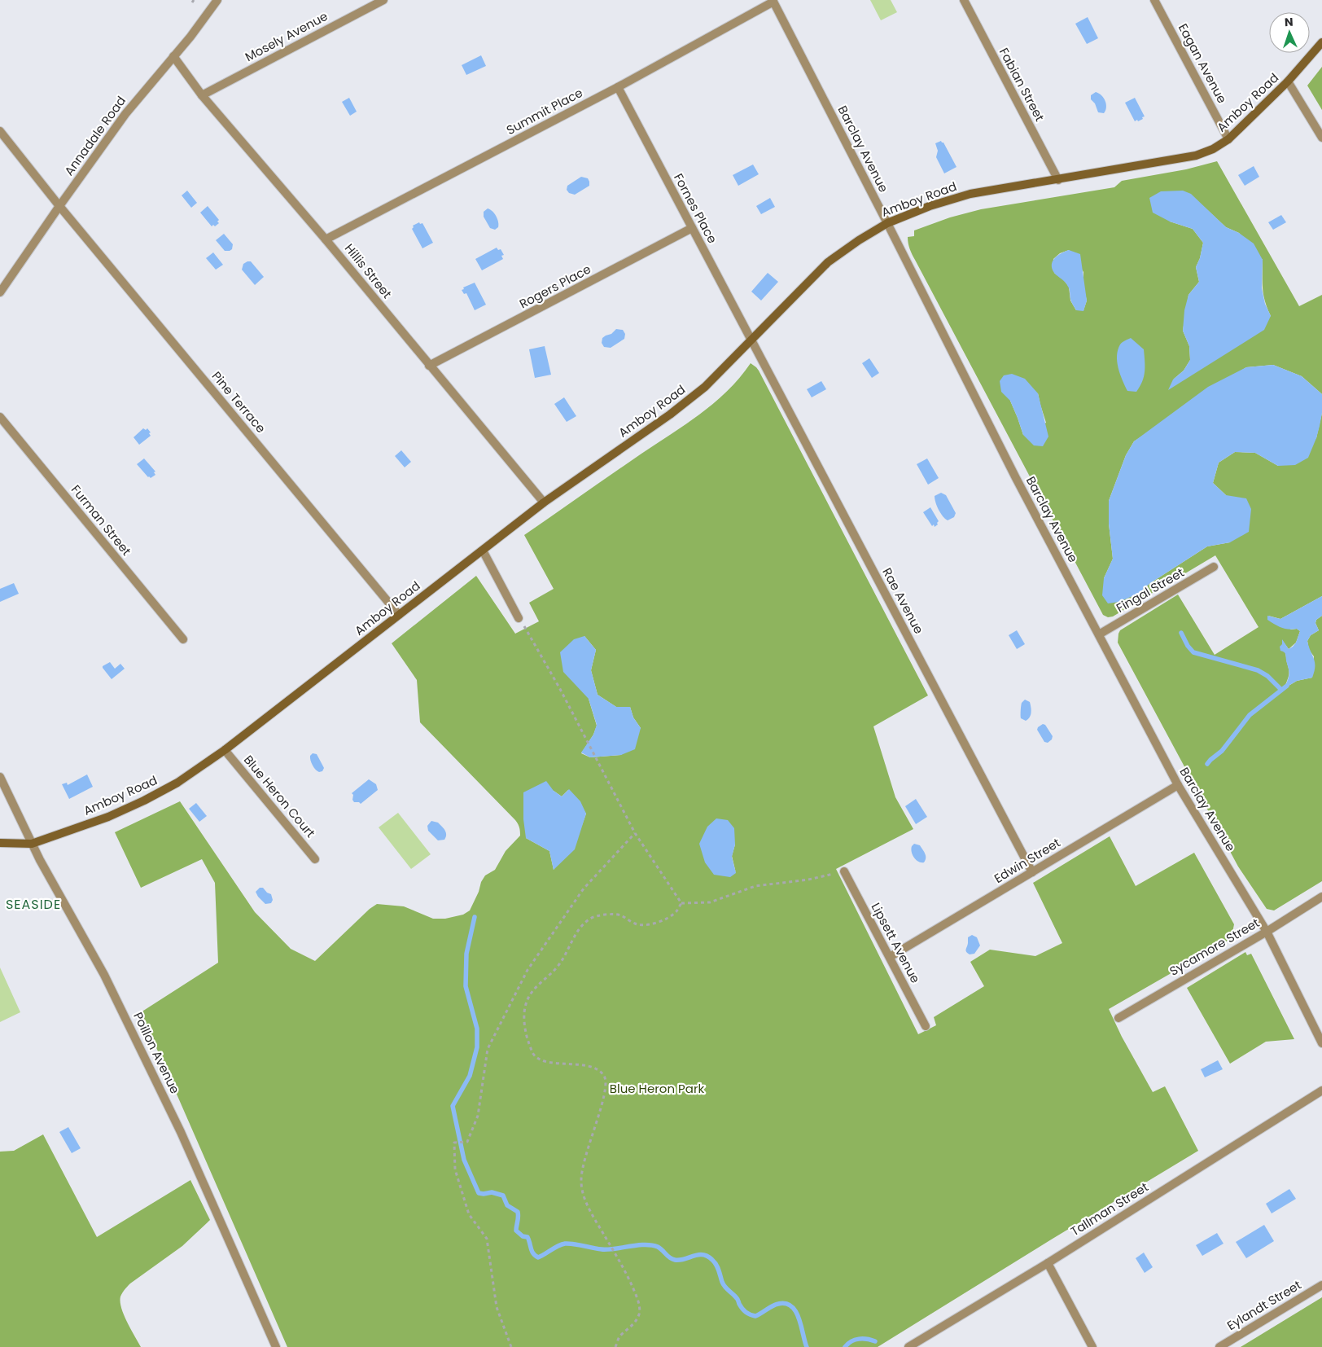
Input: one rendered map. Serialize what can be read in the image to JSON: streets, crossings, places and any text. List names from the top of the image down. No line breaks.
{"streets":{"main road":["Amboy Road"],"street":["Mosely Avenue","Eagan Avenue","Fabian Street","Summit Place","Annadale Road","Barclay Avenue","Fornes Place","Hillis Street","Rogers Place","Pine Terrace","Furman Street","Fingal Street","Rae Avenue","Blue Heron Court","Edwin Street","Lipsett Avenue","Sycamore Street","Poillon Avenue","Tallman Street","Eylandt Street"]},"crossings":[["Mosely Avenue","Hillis Street"],["Eagan Avenue","Amboy Road"],["Fabian Street","Amboy Road"],["Amboy Road","Barclay Avenue"],["Amboy Road","Fornes Place"],["Amboy Road","Hillis Street"],["Amboy Road","Pine Terrace"],["Amboy Road","Rae Avenue"],["Amboy Road","Blue Heron Court"],["Amboy Road","Poillon Avenue"],["Summit Place","Barclay Avenue"],["Summit Place","Fornes Place"],["Summit Place","Hillis Street"],["Annadale Road","Hillis Street"],["Annadale Road","Pine Terrace"],["Barclay Avenue","Fingal Street"],["Barclay Avenue","Edwin Street"],["Barclay Avenue","Sycamore Street"],["Fornes Place","Rogers Place"],["Fornes Place","Rae Avenue"],["Hillis Street","Rogers Place"],["Rae Avenue","Edwin Street"],["Edwin Street","Lipsett Avenue"]],"districts":["SEASIDE"],"parks":["Blue Heron Park"],"north":"top"}
